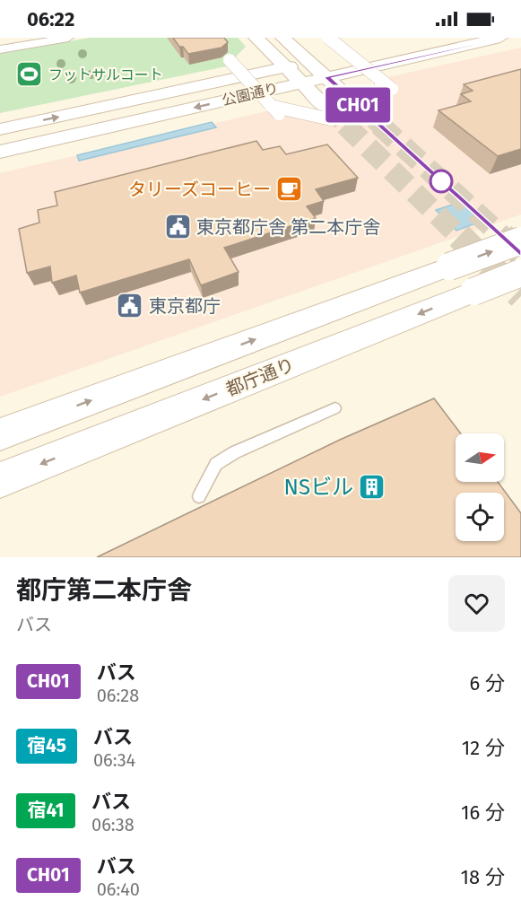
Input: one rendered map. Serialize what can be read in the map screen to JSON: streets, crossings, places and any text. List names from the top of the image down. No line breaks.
{"streets":{"main road":["公園通り","都庁通り"]},"places":{"sports":["フットサルコート"],"cafe":["タリーズコーヒー"],"public building":["東京都庁舎 第二本庁舎","東京都庁"],"building":["NSビル"]},"lines":["bus line CH01"],"north":"right","page":{"status":"06:22","on_map":"CH01","heading":["都庁第二本庁舎","バス"],"list":[{"mark":"CH01","name":"バス","note":"06:28","value":"6 分"},{"mark":"宿45","name":"バス","note":"06:34","value":"12 分"},{"mark":"宿41","name":"バス","note":"06:38","value":"16 分"},{"mark":"CH01","name":"バス","note":"06:40","value":"18 分"}]}}
